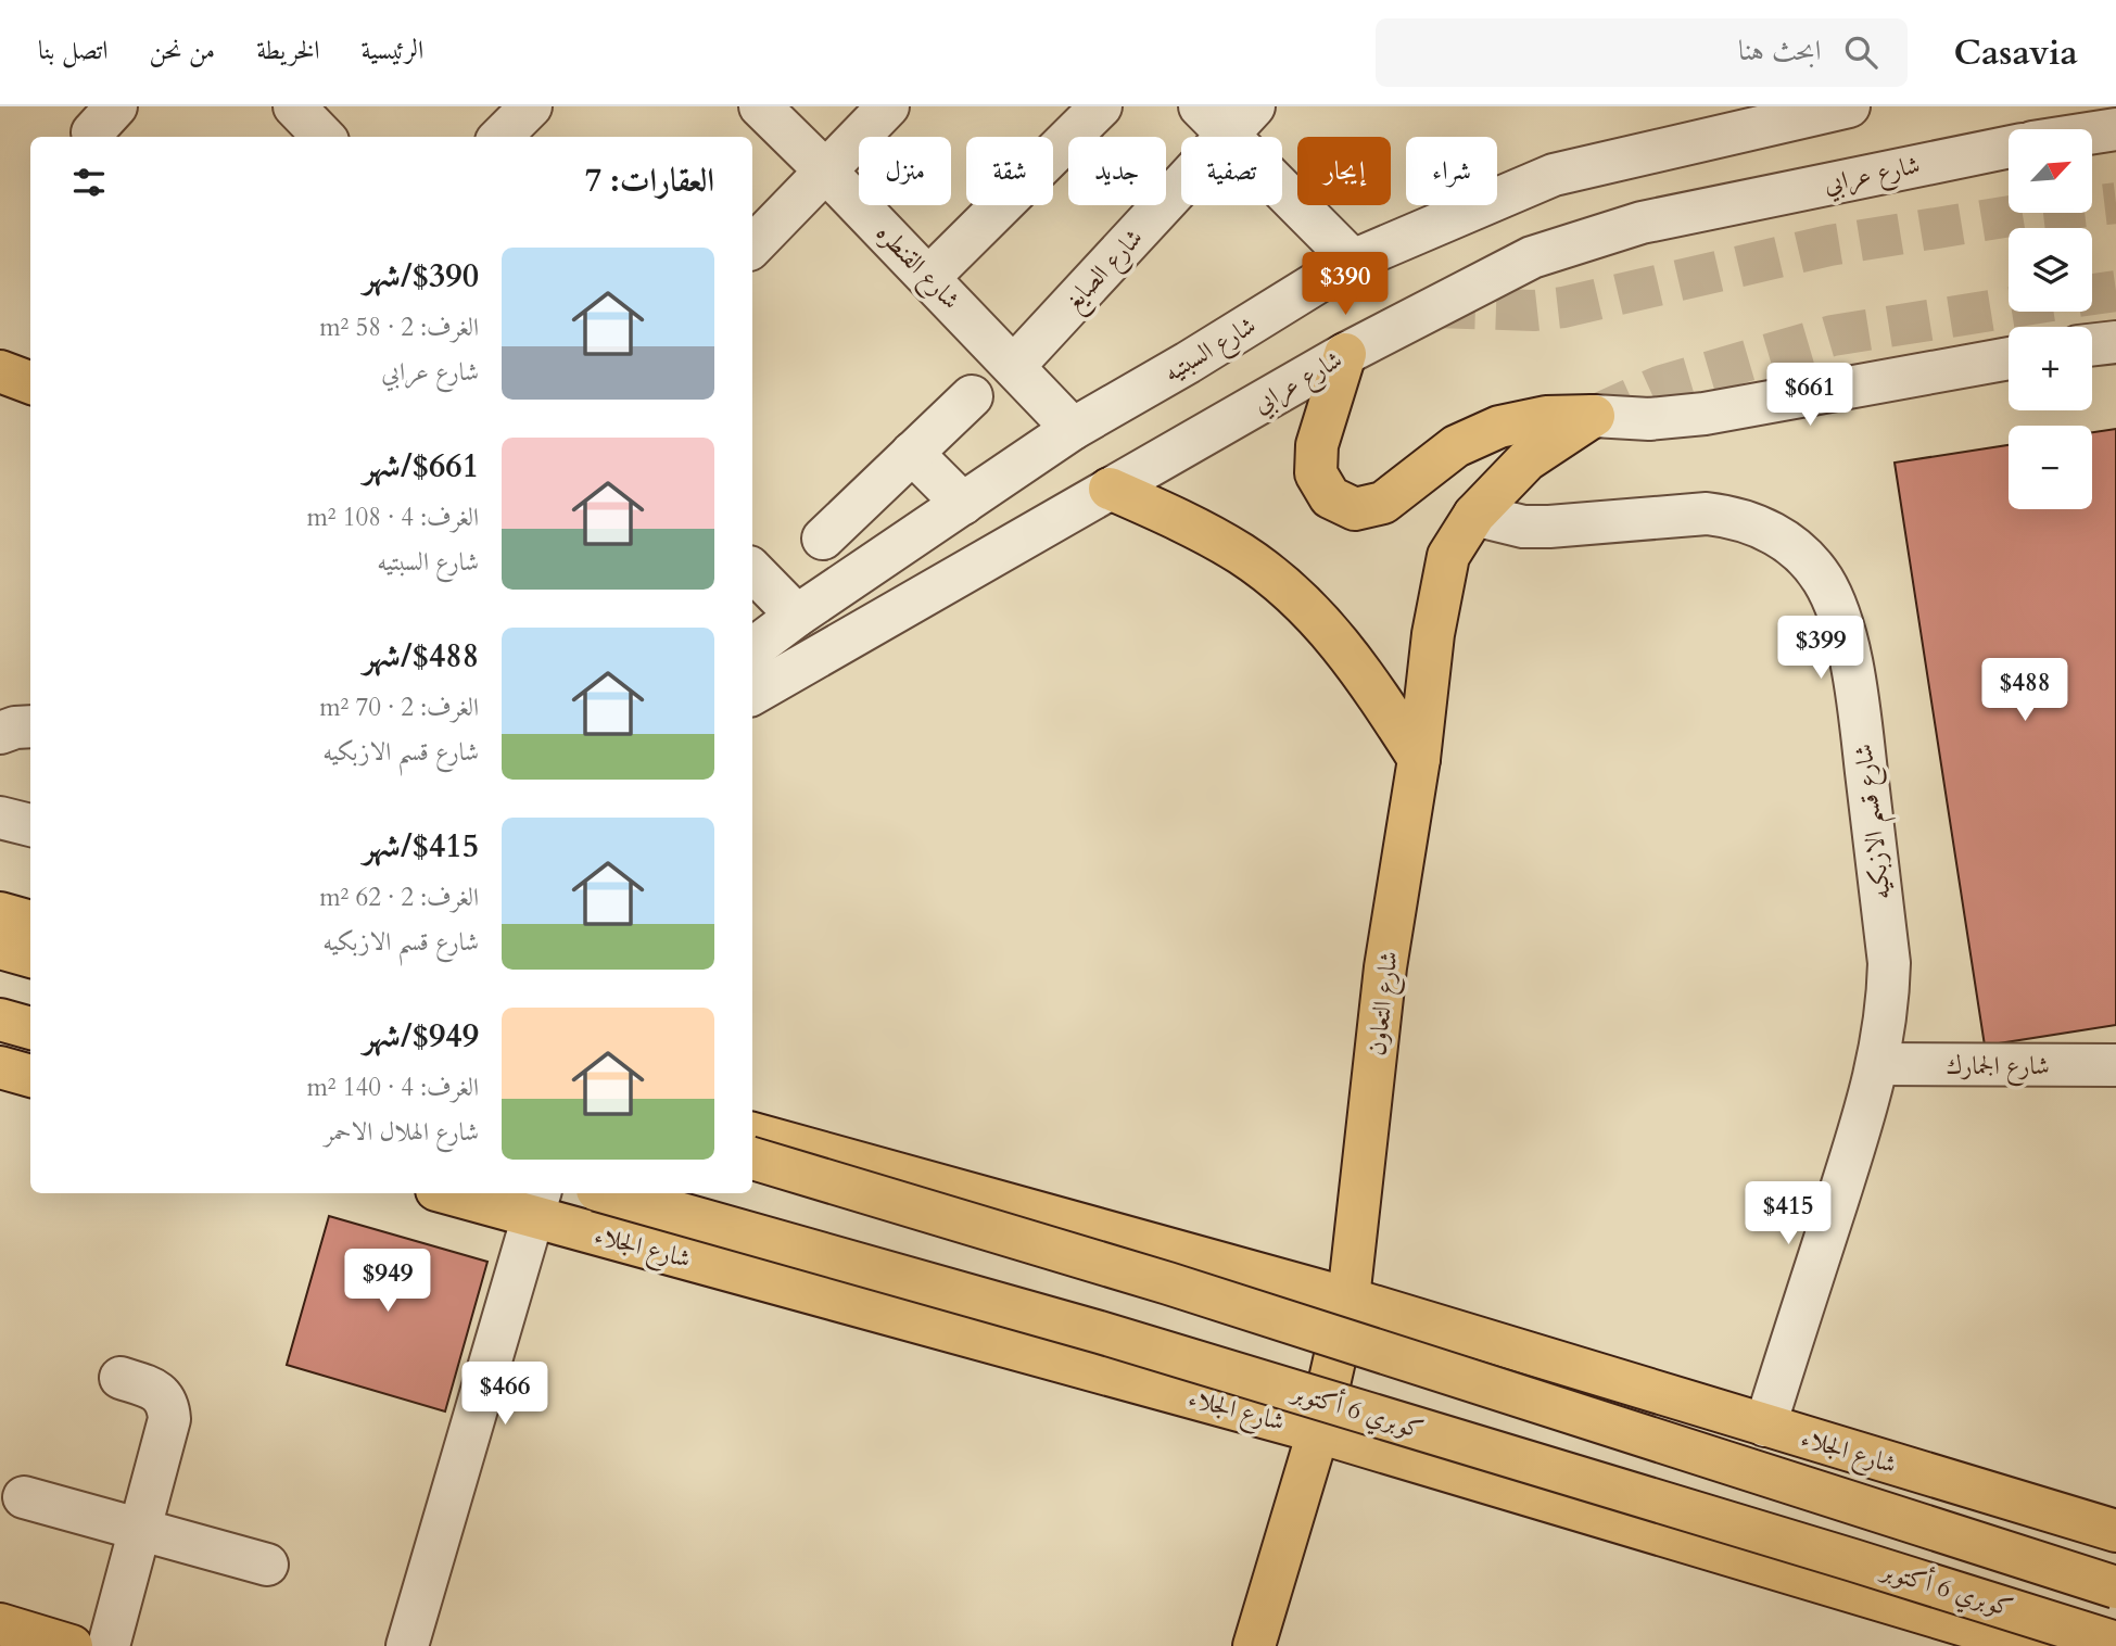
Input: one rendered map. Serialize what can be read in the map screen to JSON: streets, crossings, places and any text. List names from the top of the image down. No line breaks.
{"streets":{"main road":["شارع التعاون","شارع الجلاء","كوبري 6 أكتوبر"],"street":["شارع عرابي","شارع القنطره","شارع الصايغ","شارع السبتيه","شارع قسم الازبكيه","شارع الجمارك"]},"crossings":[["شارع القنطره","شارع الصايغ"],["شارع القنطره","شارع السبتيه"],["شارع قسم الازبكيه","شارع التعاون"],["شارع قسم الازبكيه","شارع الجمارك"],["شارع قسم الازبكيه","شارع الجلاء"],["شارع التعاون","شارع الجلاء"]],"north":"top right","page":{"header":"Casavia","search":"ابحث هنا","nav":["الرئيسية","الخريطة","من نحن","اتصل بنا"],"map_buttons":["+","−"],"chip":["شراء","إيجار","تصفية","جديد","شقة","منزل"],"heading":"العقارات: 7","list":[{"name":"$390/شهر","note":"الغرف: 2 · 58 m² · شارع عرابي"},{"name":"$661/شهر","note":"الغرف: 4 · 108 m² · شارع السبتيه"},{"name":"$488/شهر","note":"الغرف: 2 · 70 m² · شارع قسم الازبكيه"},{"name":"$415/شهر","note":"الغرف: 2 · 62 m² · شارع قسم الازبكيه"},{"name":"$949/شهر","note":"الغرف: 4 · 140 m² · شارع الهلال الاحمر"}],"price":["$390","$661","$399","$488","$415","$949","$466"]}}
